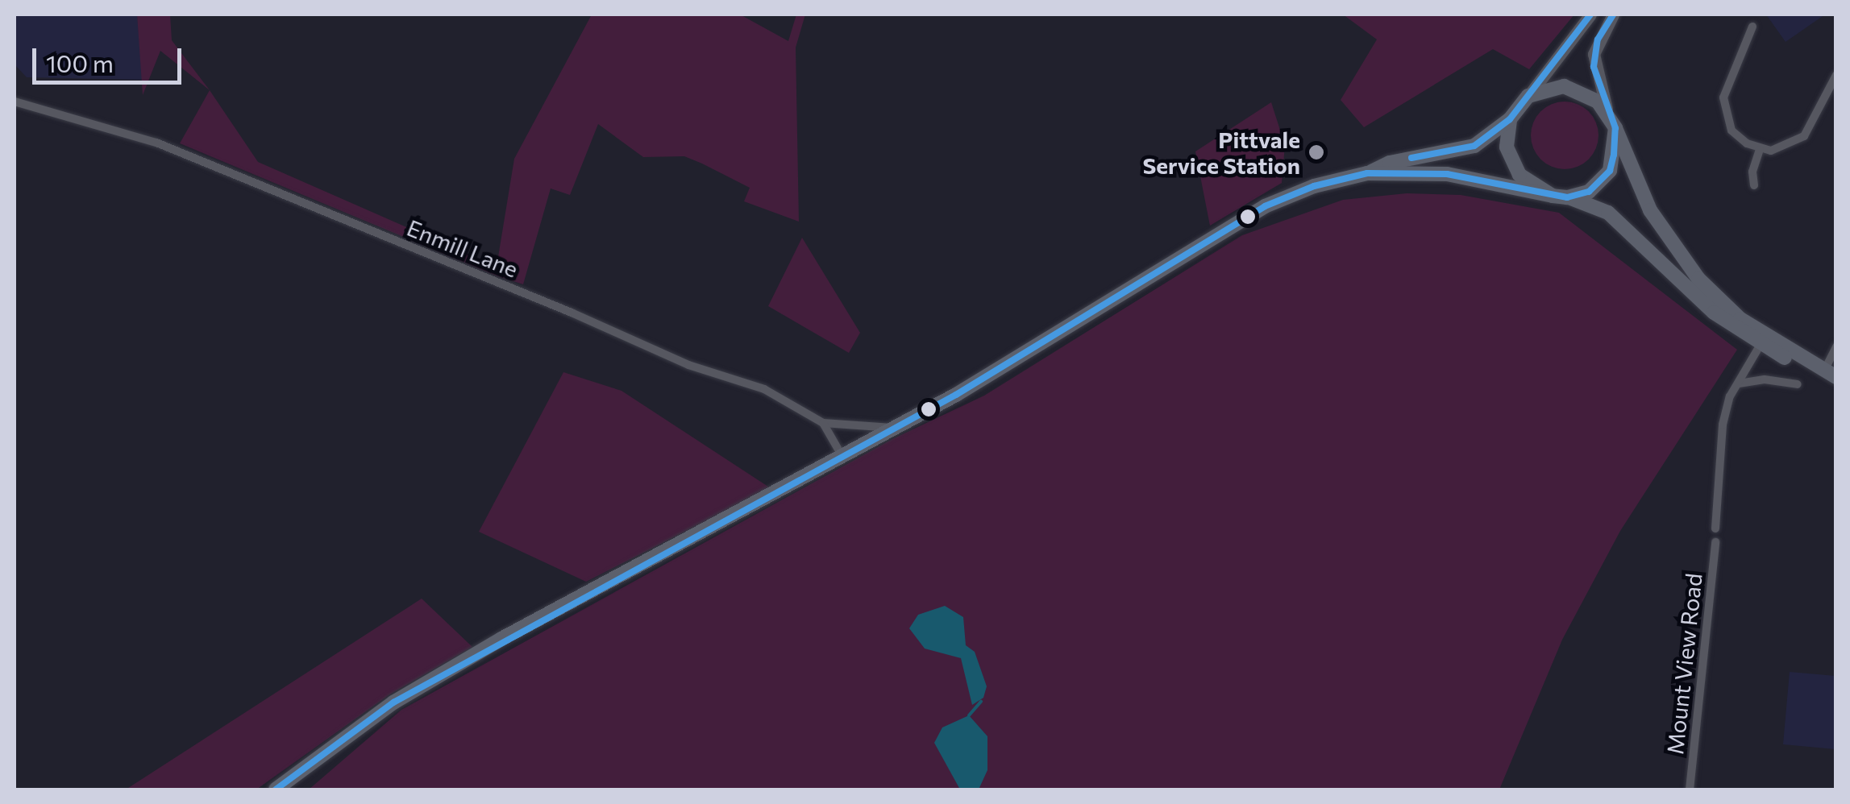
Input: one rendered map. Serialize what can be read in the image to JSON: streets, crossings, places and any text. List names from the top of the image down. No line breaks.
{"streets":{"street":["Enmill Lane","Mount View Road"]},"places":["Pittvale Service Station"],"scale_bar":"100 m"}
